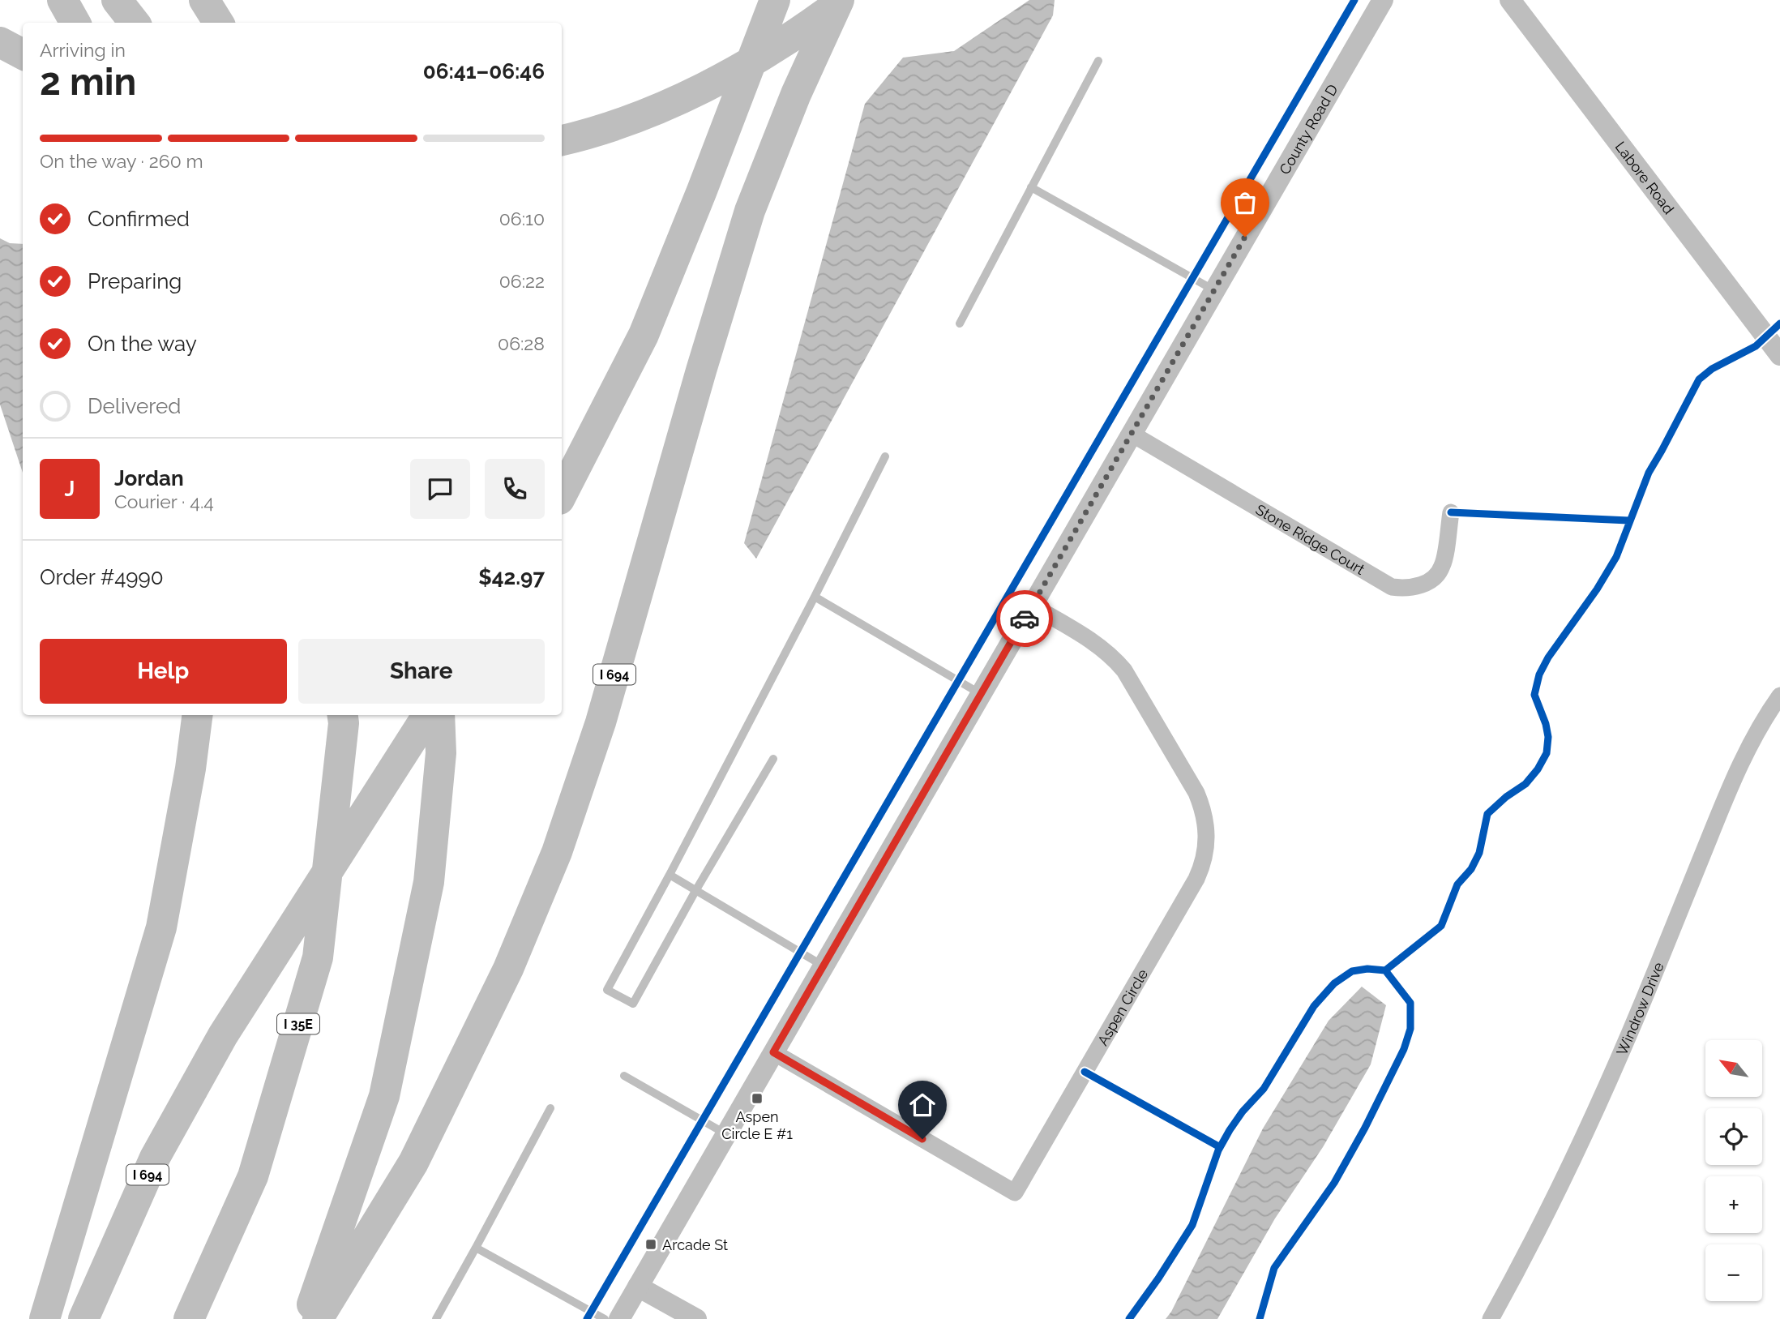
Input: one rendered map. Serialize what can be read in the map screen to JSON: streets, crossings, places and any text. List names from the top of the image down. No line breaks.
{"streets":{"highway":["I 694","I 35E"],"street":["County Road D","Labore Road","Stone Ridge Court","Aspen Circle","Windrow Drive"]},"crossings":[["County Road D","Stone Ridge Court"],["County Road D","Aspen Circle"]],"places":{"transit":["Aspen Circle E #1","Arcade St"]},"north":"top left","page":{"heading":["2 min","Arriving in","06:41–06:46"],"panel":["Jordan","Courier · 4.4","Order #4990","$42.97"],"bar":"On the way · 260 m","list":[["Confirmed","06:10"],["Preparing","06:22"],["On the way","06:28"],"Delivered"],"round":"J","buttons":["Help","Share"],"map_buttons":["+","−"]}}
